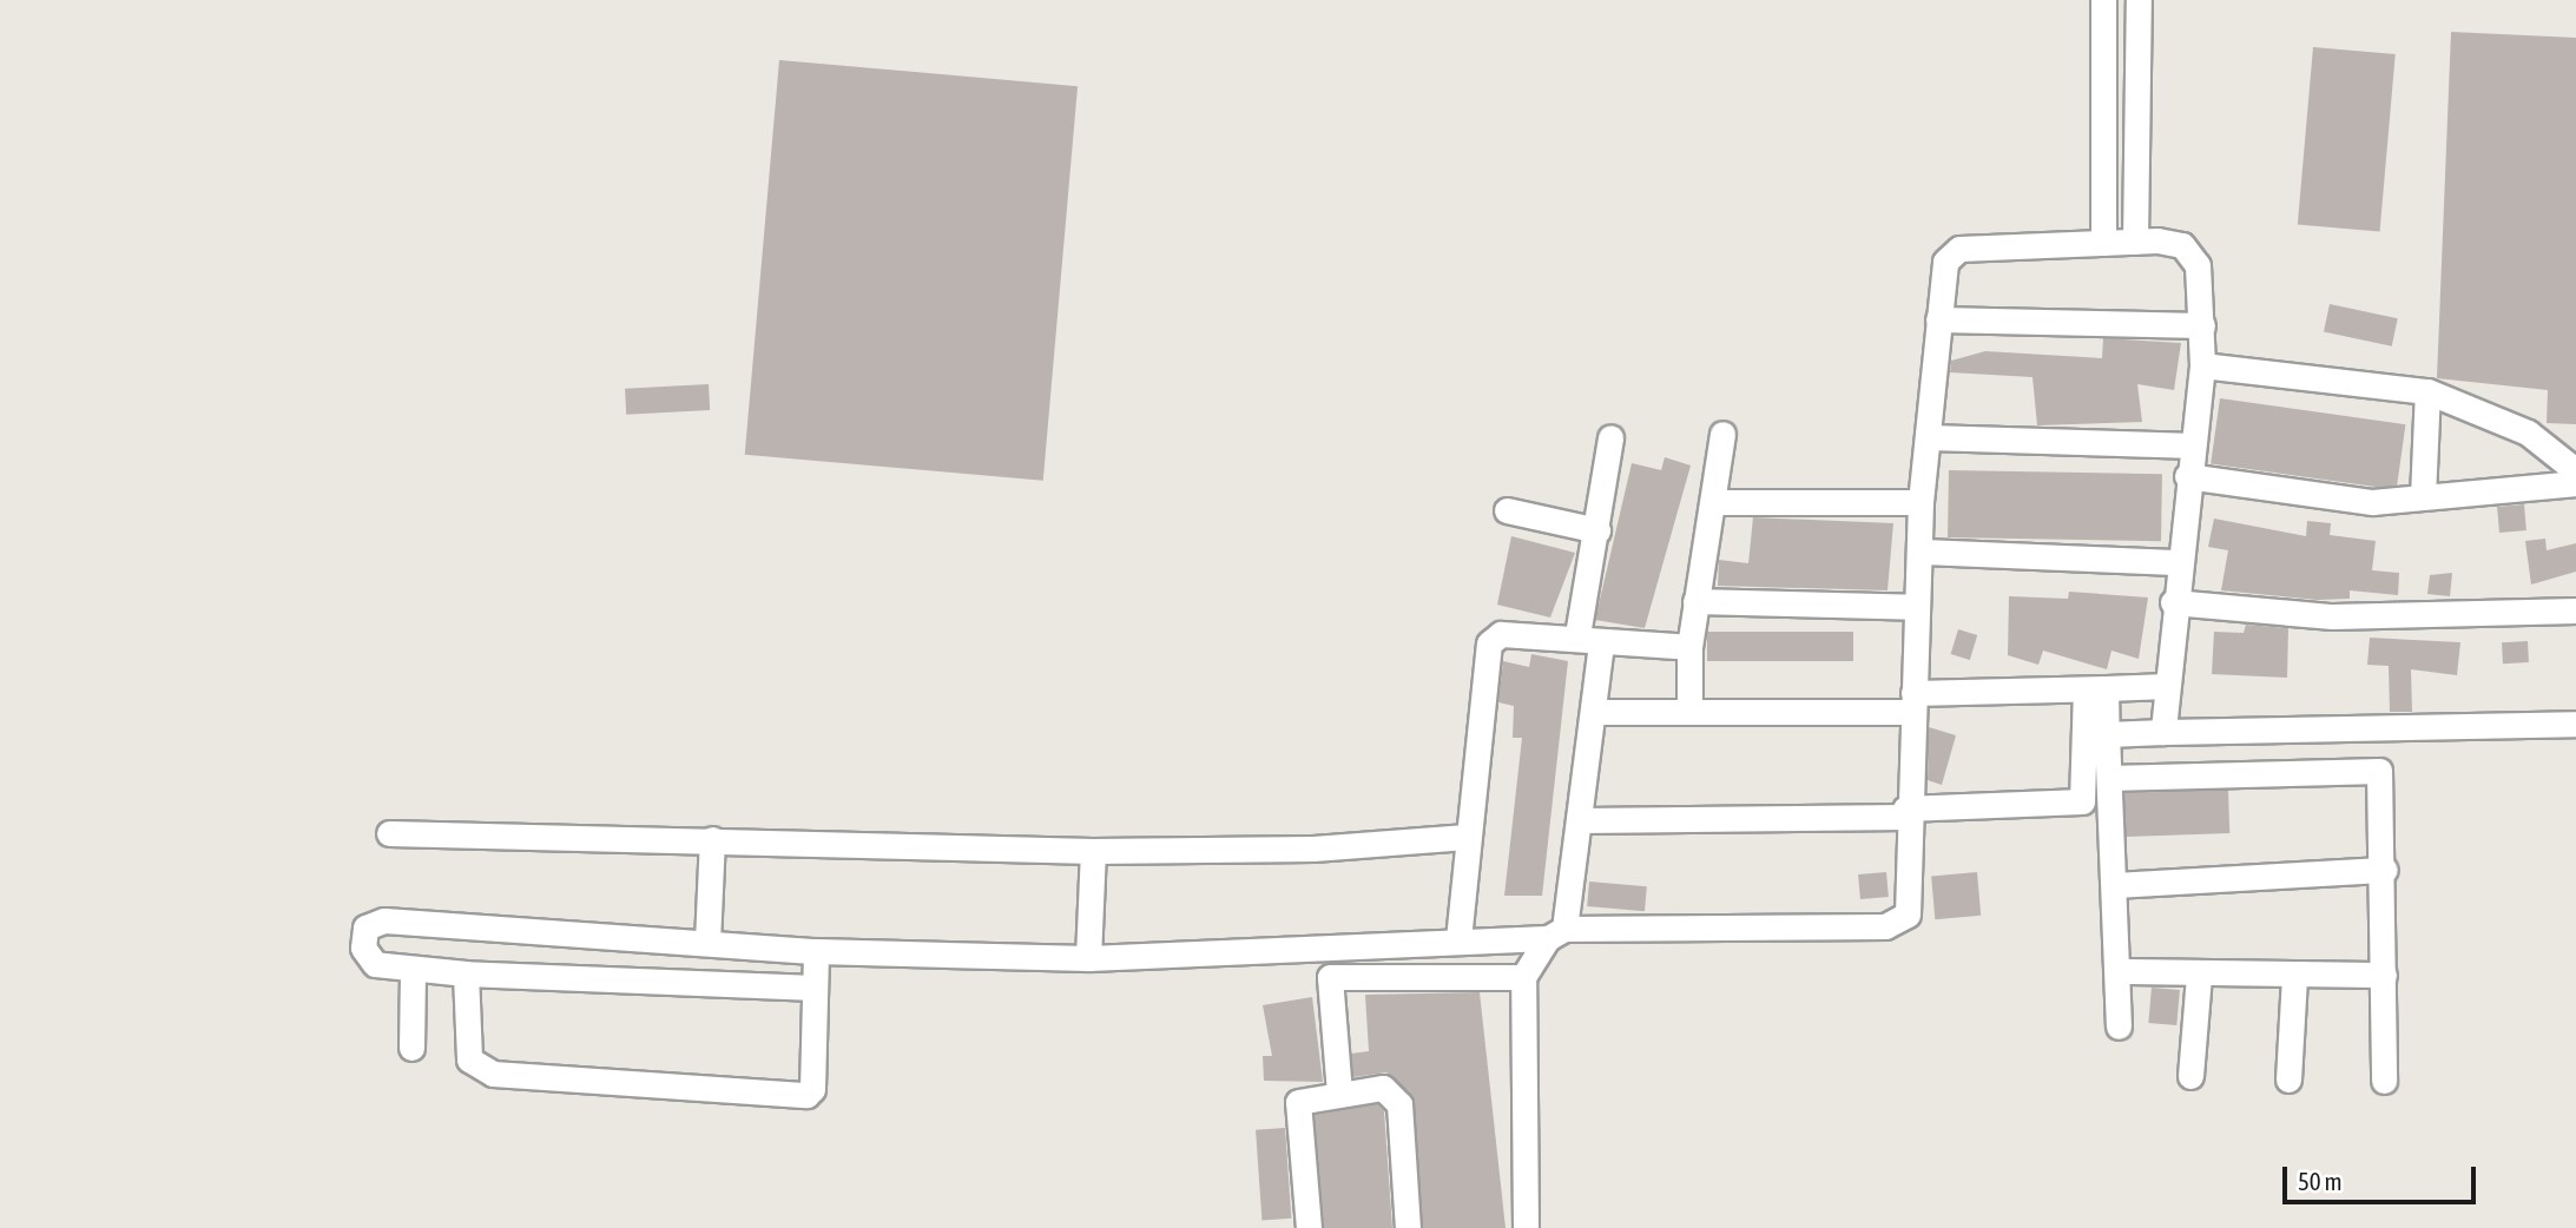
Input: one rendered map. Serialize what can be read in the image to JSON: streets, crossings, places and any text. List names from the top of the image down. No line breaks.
{"scale_bar":"50 m"}
